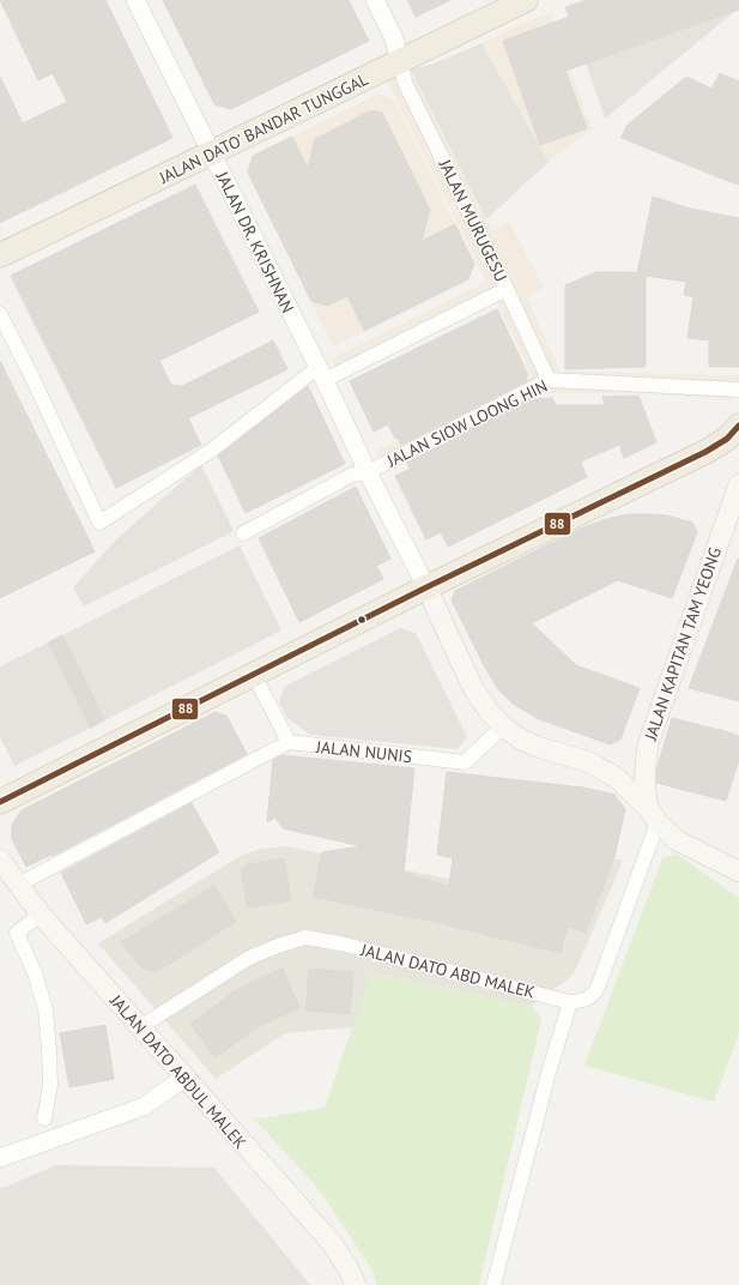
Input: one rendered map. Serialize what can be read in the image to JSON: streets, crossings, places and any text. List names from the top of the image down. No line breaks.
{"streets":{"highway":["JALAN DATO' BANDAR TUNGGAL"],"main road":["JALAN KAPITAN TAM YEONG","JALAN DATO ABDUL MALEK"],"street":["JALAN MURUGESU","JALAN DR. KRISHNAN","JALAN SIOW LOONG HIN","JALAN NUNIS","JALAN DATO ABD MALEK"]},"crossings":[["JALAN DATO' BANDAR TUNGGAL","JALAN MURUGESU"],["JALAN DATO' BANDAR TUNGGAL","JALAN DR. KRISHNAN"],["JALAN MURUGESU","JALAN SIOW LOONG HIN"],["JALAN DR. KRISHNAN","JALAN SIOW LOONG HIN"],["JALAN KAPITAN TAM YEONG","JALAN DATO ABD MALEK"],["JALAN DATO ABD MALEK","JALAN DATO ABDUL MALEK"]],"lines":["transit line 88"]}
